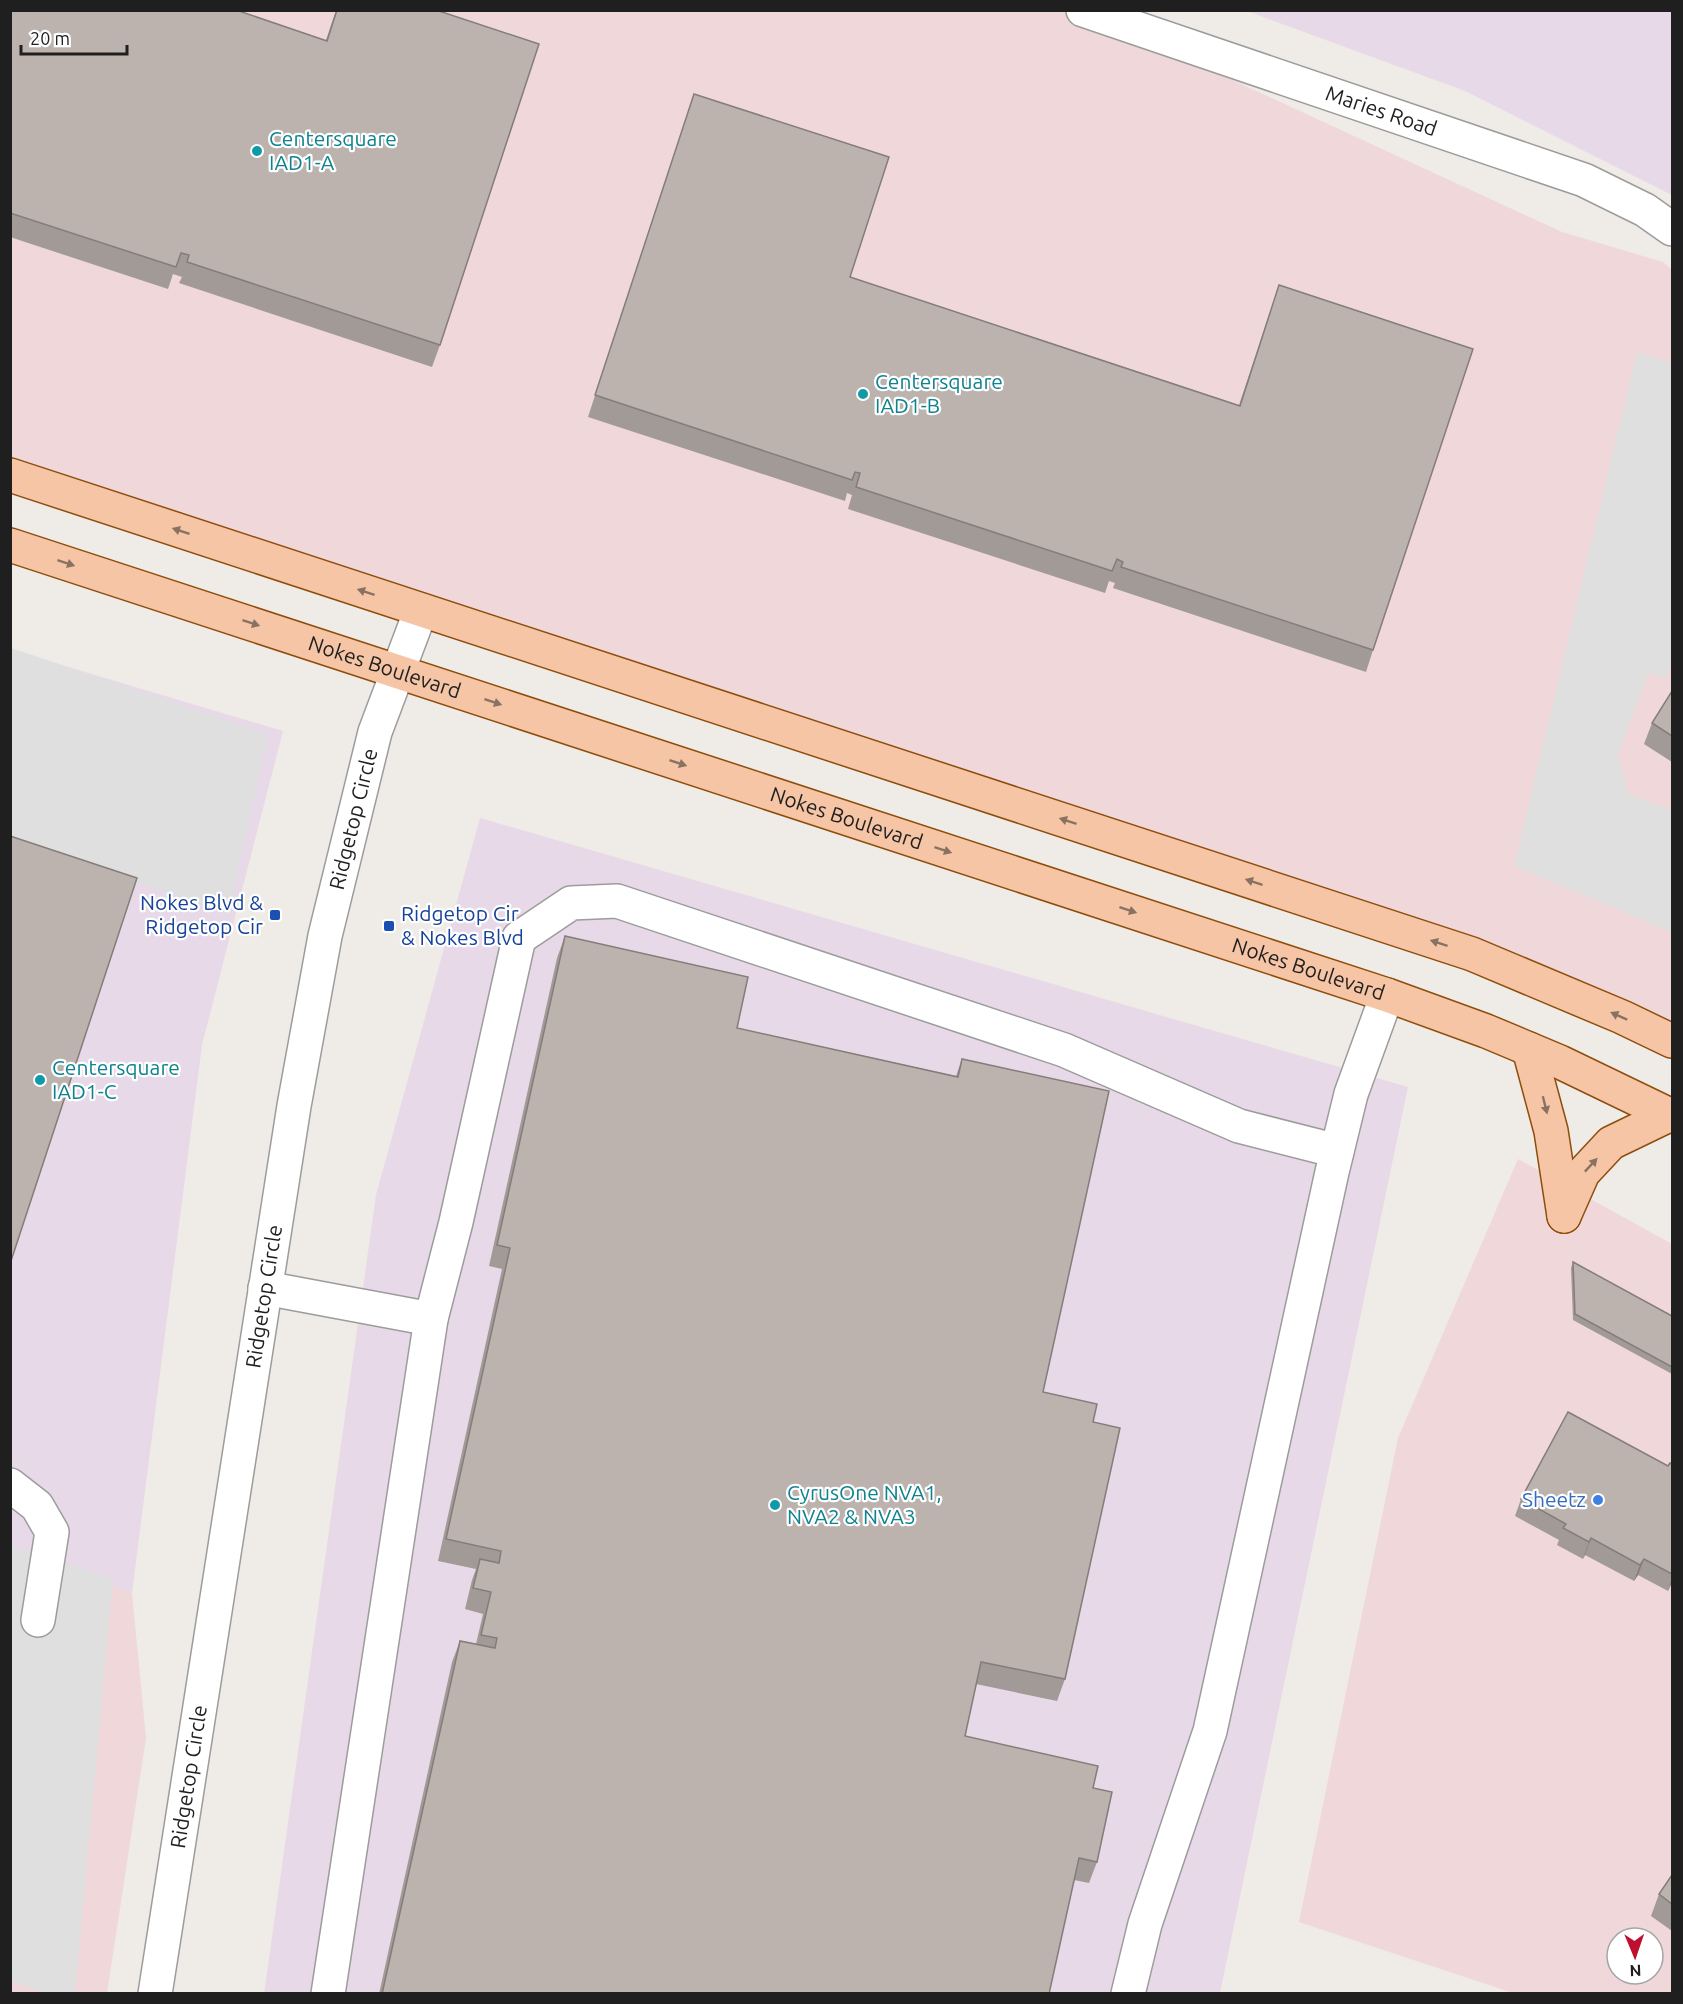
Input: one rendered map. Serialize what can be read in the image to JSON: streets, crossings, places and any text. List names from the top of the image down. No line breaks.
{"streets":{"main road":["Nokes Boulevard"],"street":["Maries Road","Ridgetop Circle"]},"crossings":[["Nokes Boulevard","Ridgetop Circle"]],"places":{"other":["Centersquare IAD1-A","Centersquare IAD1-B","Centersquare IAD1-C","Sheetz","CyrusOne NVA1, NVA2 & NVA3"],"transit":["Nokes Blvd & Ridgetop Cir","Ridgetop Cir & Nokes Blvd"]},"scale_bar":"20 m","north":"bottom"}
